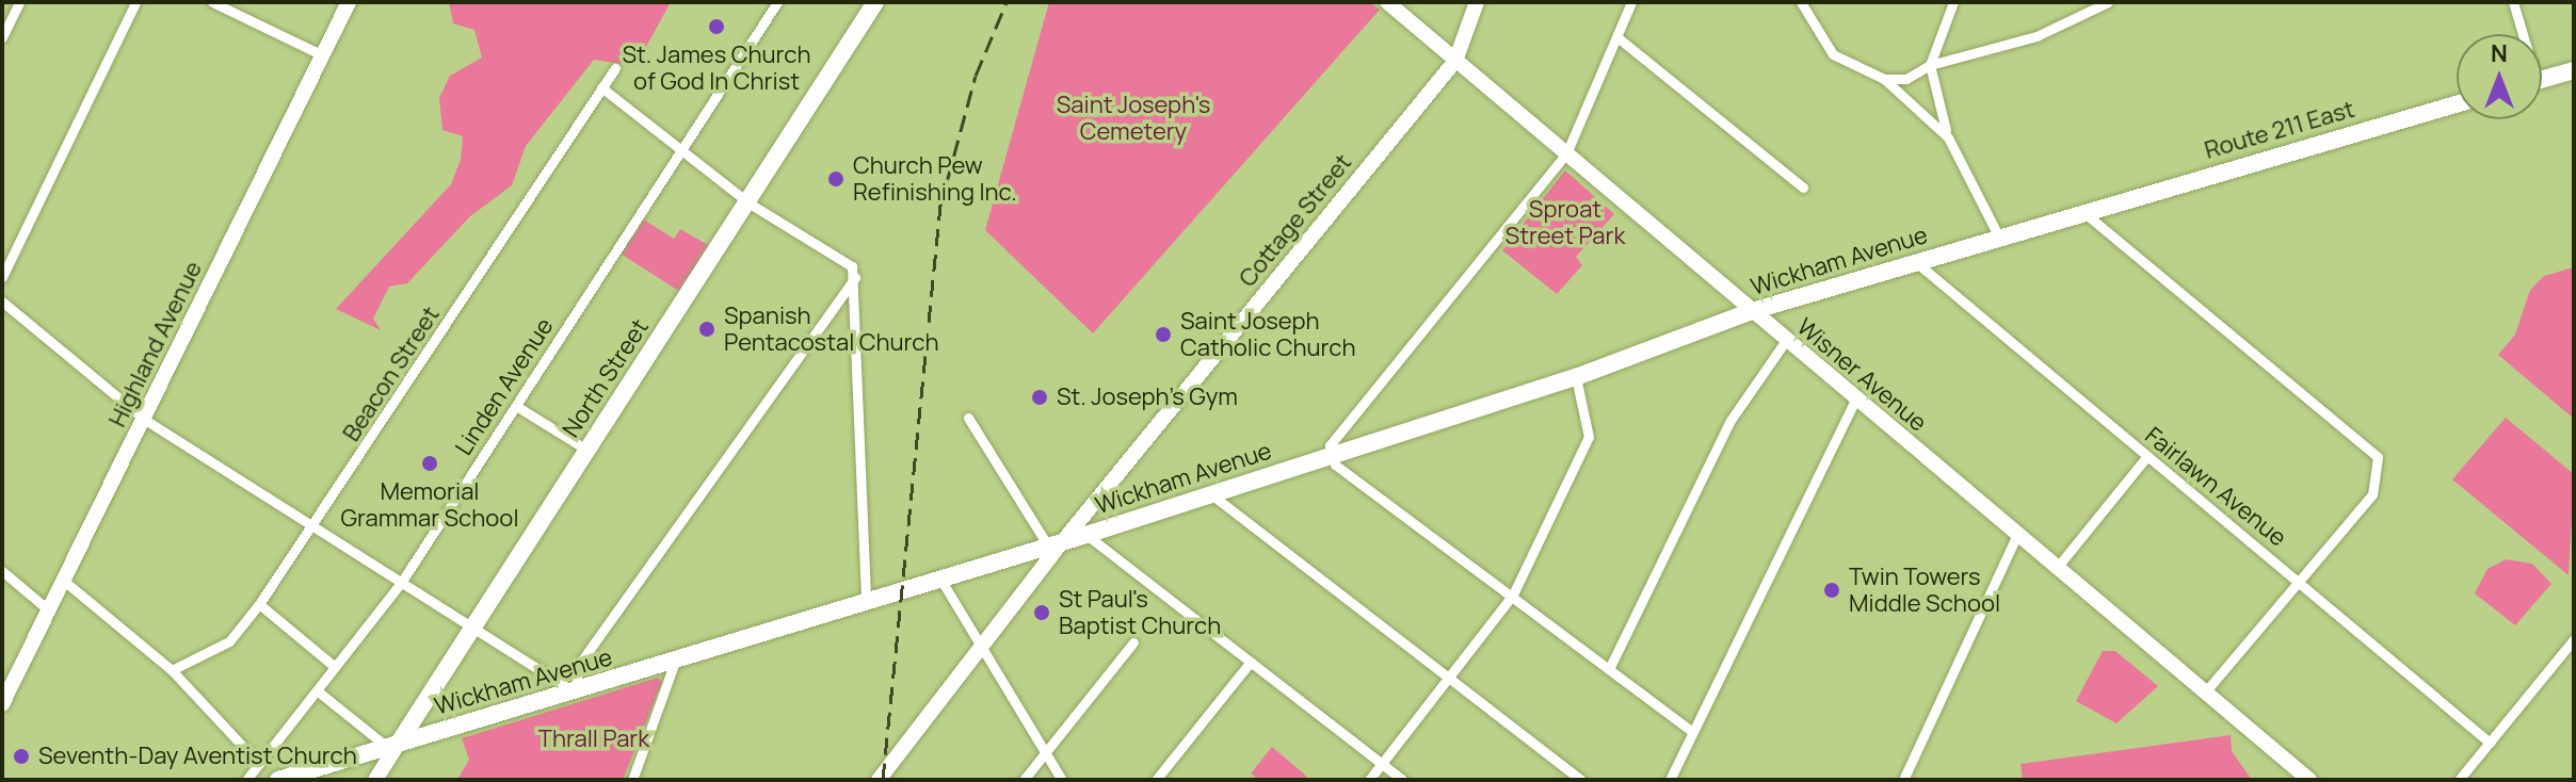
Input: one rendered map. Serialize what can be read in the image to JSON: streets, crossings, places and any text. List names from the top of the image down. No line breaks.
{"streets":{"main road":["Route 211 East","Wickham Avenue","North Street"],"street":["Cottage Street","Highland Avenue","Beacon Street","Wisner Avenue","Linden Avenue","Fairlawn Avenue"]},"crossings":[["Route 211 East","Wickham Avenue"],["Cottage Street","Wickham Avenue"],["Cottage Street","Wisner Avenue"],["Wickham Avenue","Wisner Avenue"],["Wickham Avenue","North Street"],["Wickham Avenue","Fairlawn Avenue"]],"parks":["Saint Joseph's Cemetery","Sproat Street Park","Thrall Park"],"places":["St. James Church of God In Christ","Church Pew Refinishing Inc.","Spanish Pentacostal Church","Saint Joseph Catholic Church","St. Joseph's Gym","Memorial Grammar School","Twin Towers Middle School","St Paul's Baptist Church","Seventh-Day Aventist Church"],"north":"top"}
